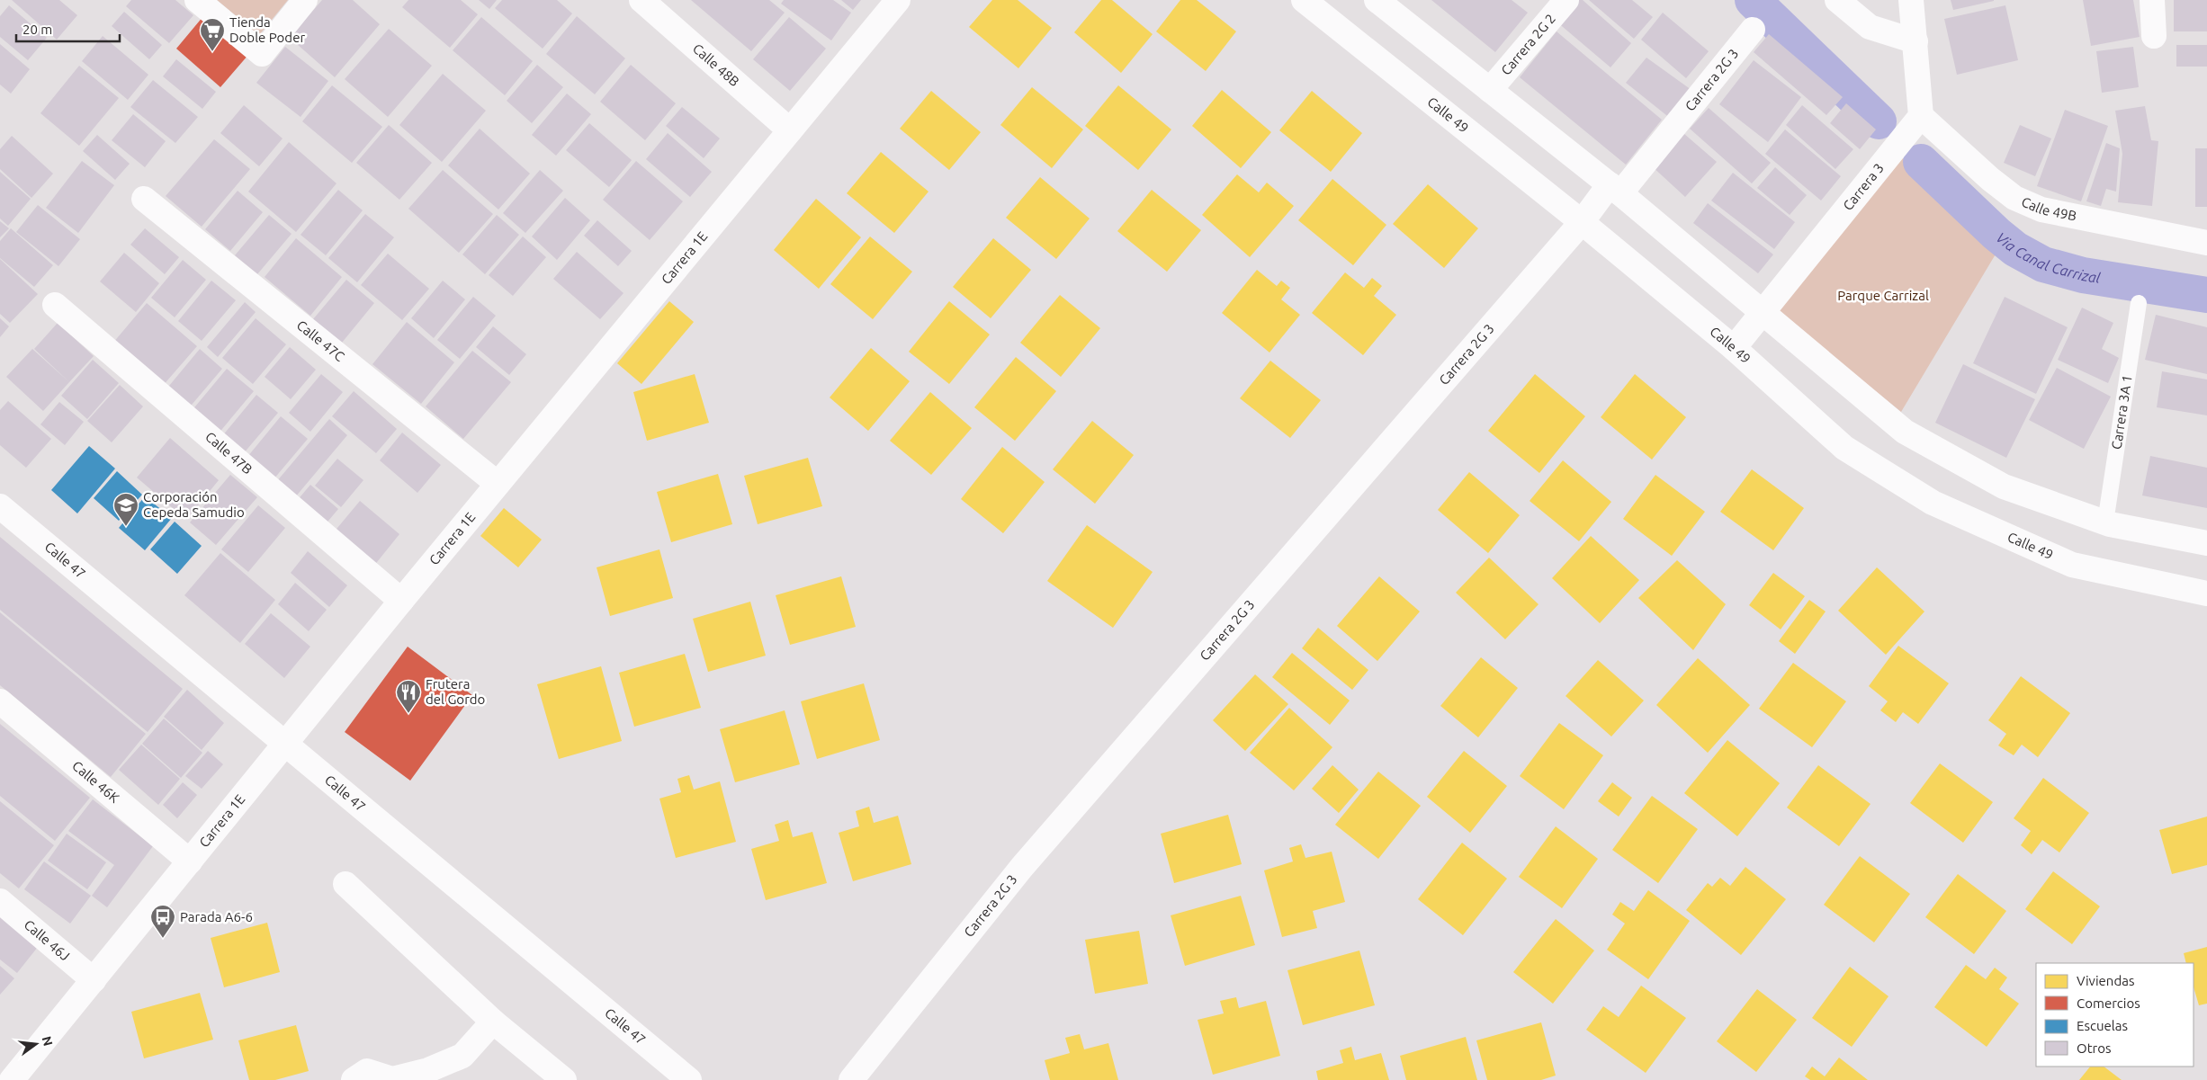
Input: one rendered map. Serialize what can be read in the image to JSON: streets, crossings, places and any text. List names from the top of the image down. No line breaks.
{"streets":{"street":["Carrera 2G 2","Calle 48B","Carrera 2G 3","Calle 49","Carrera 3","Calle 49B","Carrera 1E","Calle 47C","Calle 47B","Calle 47","Calle 46K","Calle 46J"],"lane":["Carrera 3A 1"]},"crossings":[["Calle 48B","Carrera 1E"],["Carrera 2G 3","Calle 49"],["Calle 49","Carrera 3"],["Carrera 3","Calle 49B"],["Carrera 1E","Calle 47C"],["Carrera 1E","Calle 47B"],["Carrera 1E","Calle 47"],["Carrera 1E","Calle 46K"],["Carrera 1E","Calle 46J"]],"water":["Via Canal Carrizal"],"parks":["Parque Carrizal"],"places":{"supermarket":["Tienda Doble Poder"],"school or university":["Corporación Cepeda Samudio"],"restaurant":["Frutera del Gordo"],"bus stop":["Parada A6-6"]},"legend":["Viviendas","Comercios","Escuelas","Otros"],"scale_bar":"20 m","north":"right"}
